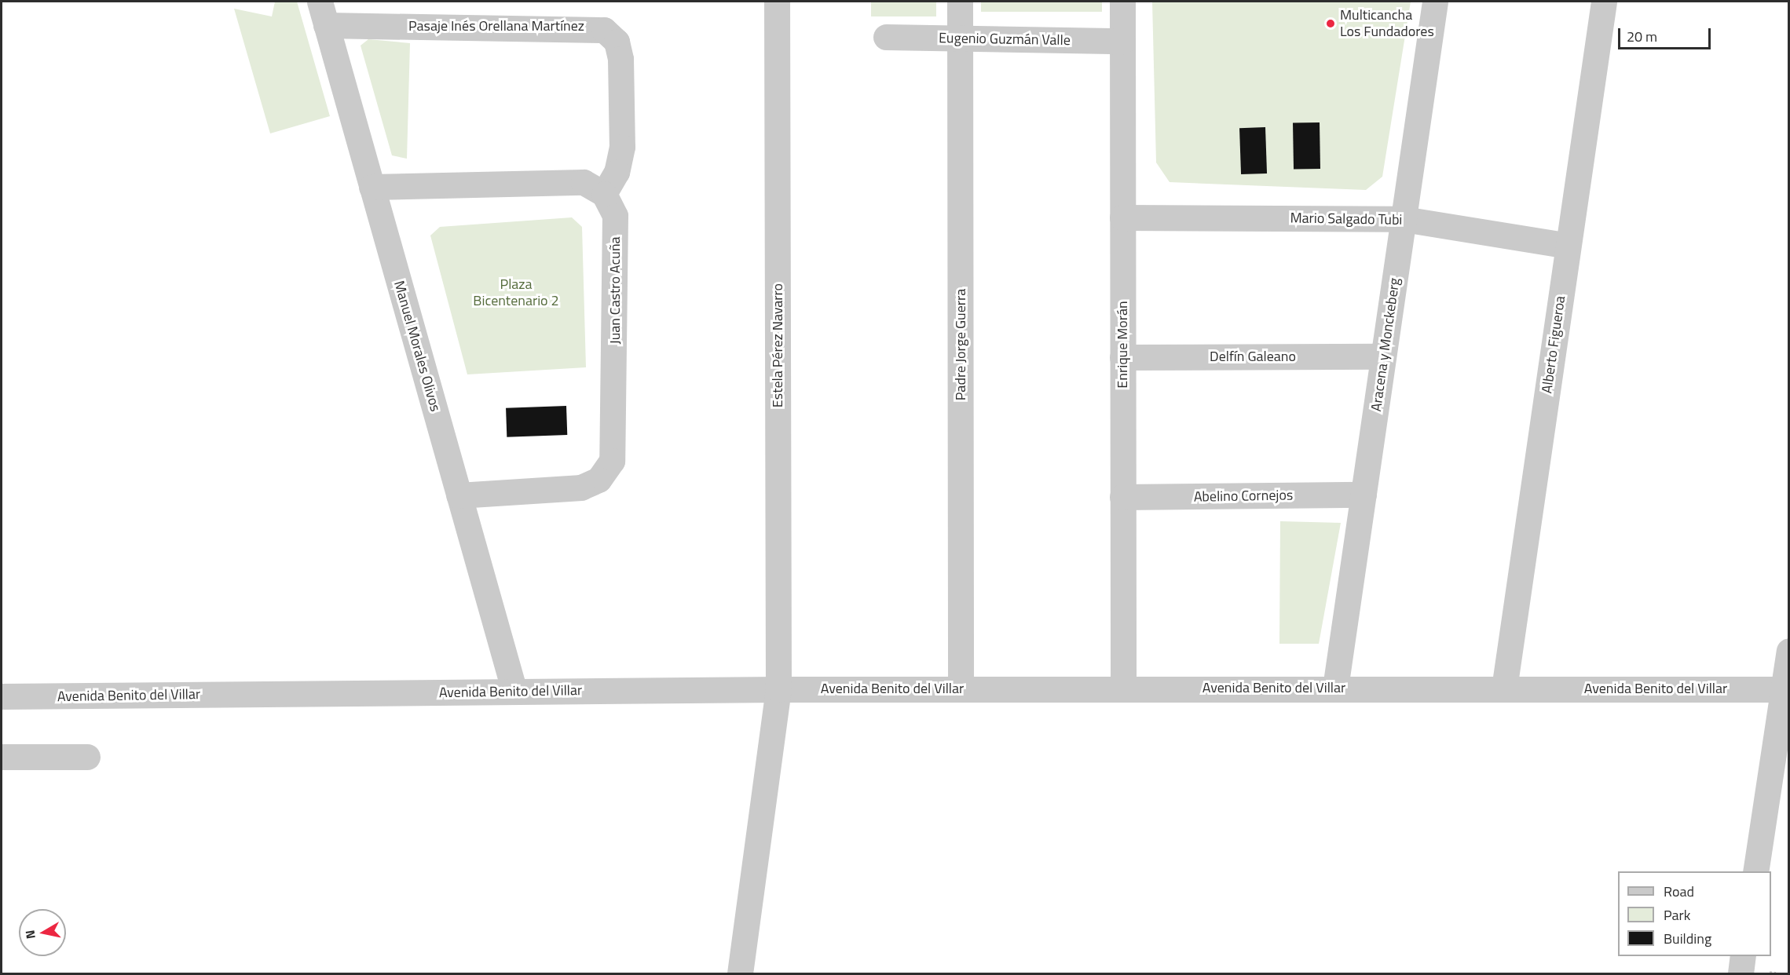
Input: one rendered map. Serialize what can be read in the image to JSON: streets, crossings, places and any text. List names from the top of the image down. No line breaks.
{"streets":{"street":["Pasaje Inés Orellana Martínez","Eugenio Guzmán Valle","Mario Salgado Tubi","Juan Castro Acuña","Padre Jorge Guerra","Enrique Morán","Aracena y Monckeberg","Alberto Figueroa","Estela Pérez Navarro","Manuel Morales Olivos","Delfín Galeano","Abelino Cornejos","Avenida Benito del Villar"]},"crossings":[["Pasaje Inés Orellana Martínez","Juan Castro Acuña"],["Pasaje Inés Orellana Martínez","Manuel Morales Olivos"],["Eugenio Guzmán Valle","Padre Jorge Guerra"],["Eugenio Guzmán Valle","Enrique Morán"],["Mario Salgado Tubi","Enrique Morán"],["Mario Salgado Tubi","Aracena y Monckeberg"],["Mario Salgado Tubi","Alberto Figueroa"],["Juan Castro Acuña","Manuel Morales Olivos"],["Padre Jorge Guerra","Avenida Benito del Villar"],["Enrique Morán","Delfín Galeano"],["Enrique Morán","Abelino Cornejos"],["Enrique Morán","Avenida Benito del Villar"],["Aracena y Monckeberg","Delfín Galeano"],["Aracena y Monckeberg","Abelino Cornejos"],["Aracena y Monckeberg","Avenida Benito del Villar"],["Alberto Figueroa","Avenida Benito del Villar"],["Estela Pérez Navarro","Avenida Benito del Villar"],["Manuel Morales Olivos","Avenida Benito del Villar"]],"parks":["Plaza Bicentenario 2"],"places":["Multicancha Los Fundadores"],"legend":["Road","Park","Building"],"scale_bar":"20 m","north":"left"}
